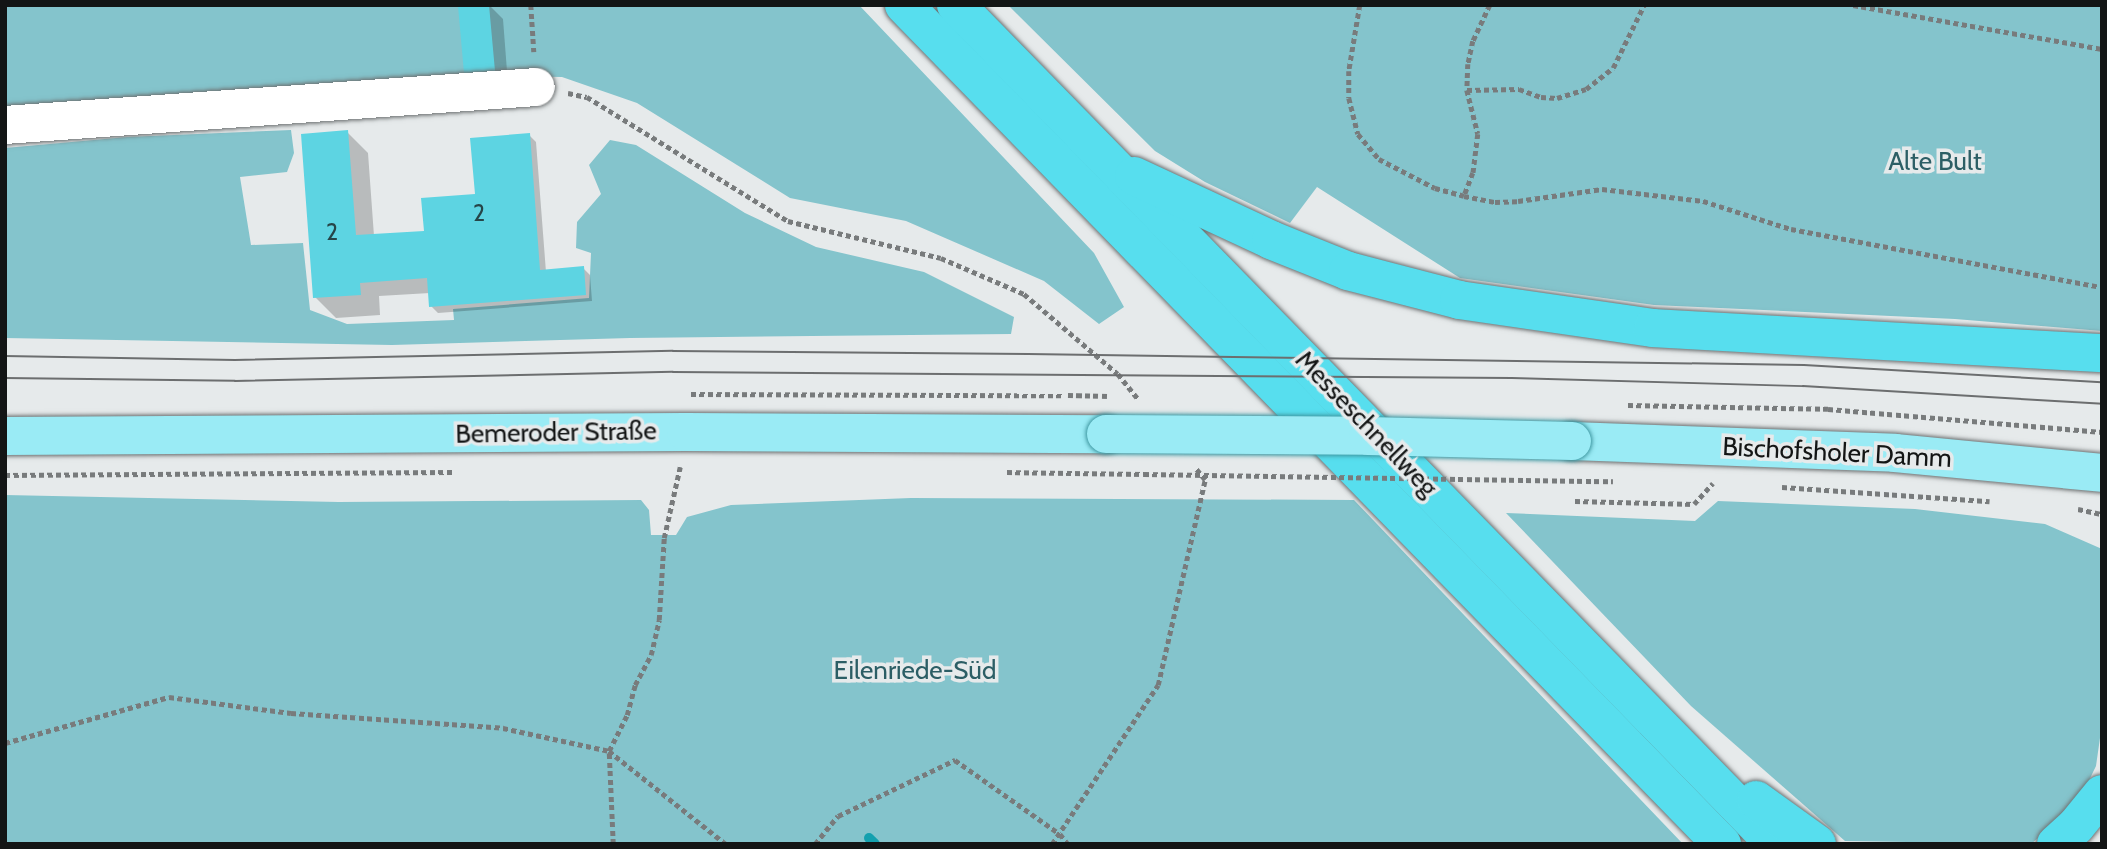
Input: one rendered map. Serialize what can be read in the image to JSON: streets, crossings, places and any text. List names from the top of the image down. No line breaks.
{"streets":{"highway":["Messeschnellweg"],"main road":["Bemeroder Straße","Bischofsholer Damm"]},"crossings":[["Bemeroder Straße","Bischofsholer Damm"]],"parks":["Alte Bult","Eilenriede-Süd"],"house_numbers":["2","2"]}
